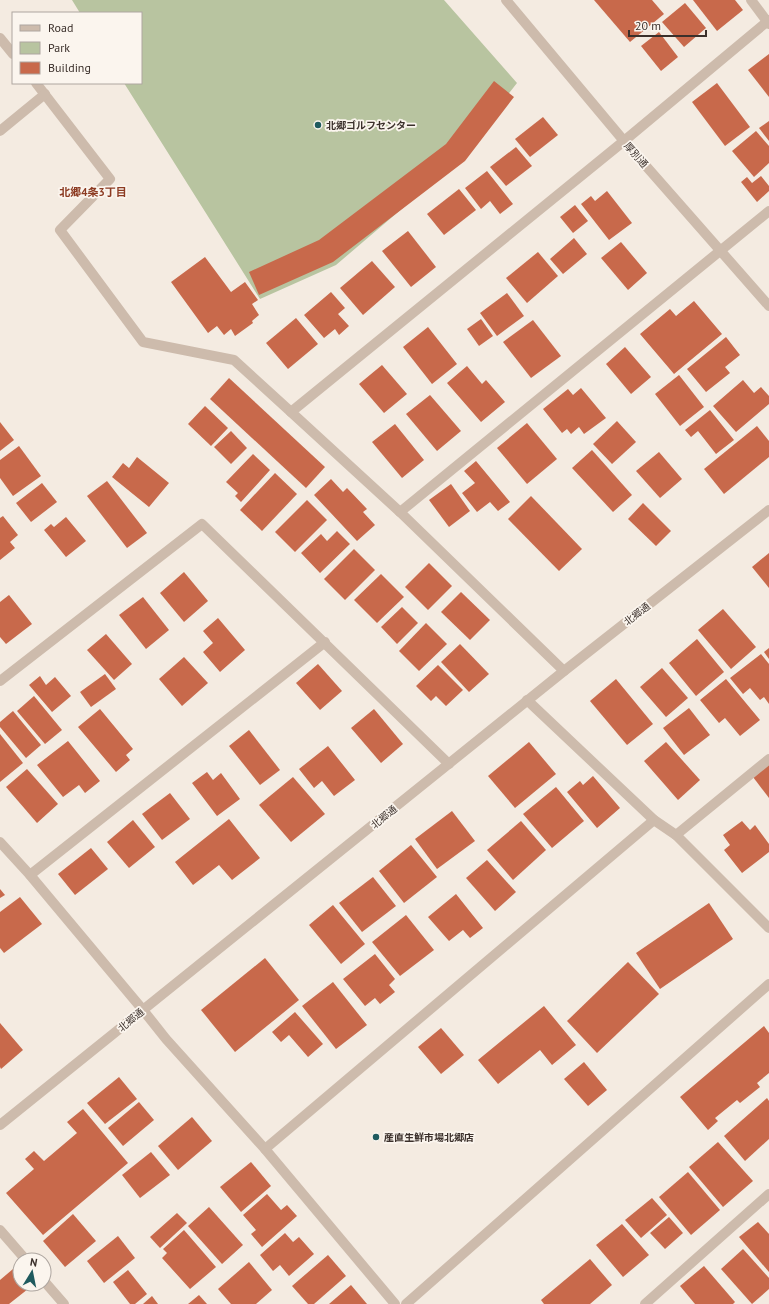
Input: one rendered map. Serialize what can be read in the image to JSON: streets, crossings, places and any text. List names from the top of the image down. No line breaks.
{"streets":{"street":["厚別通","北郷通"]},"districts":["北郷4条3丁目"],"places":["北郷ゴルフセンター","産直生鮮市場北郷店"],"legend":["Road","Park","Building"],"scale_bar":"20 m","north":"top"}
